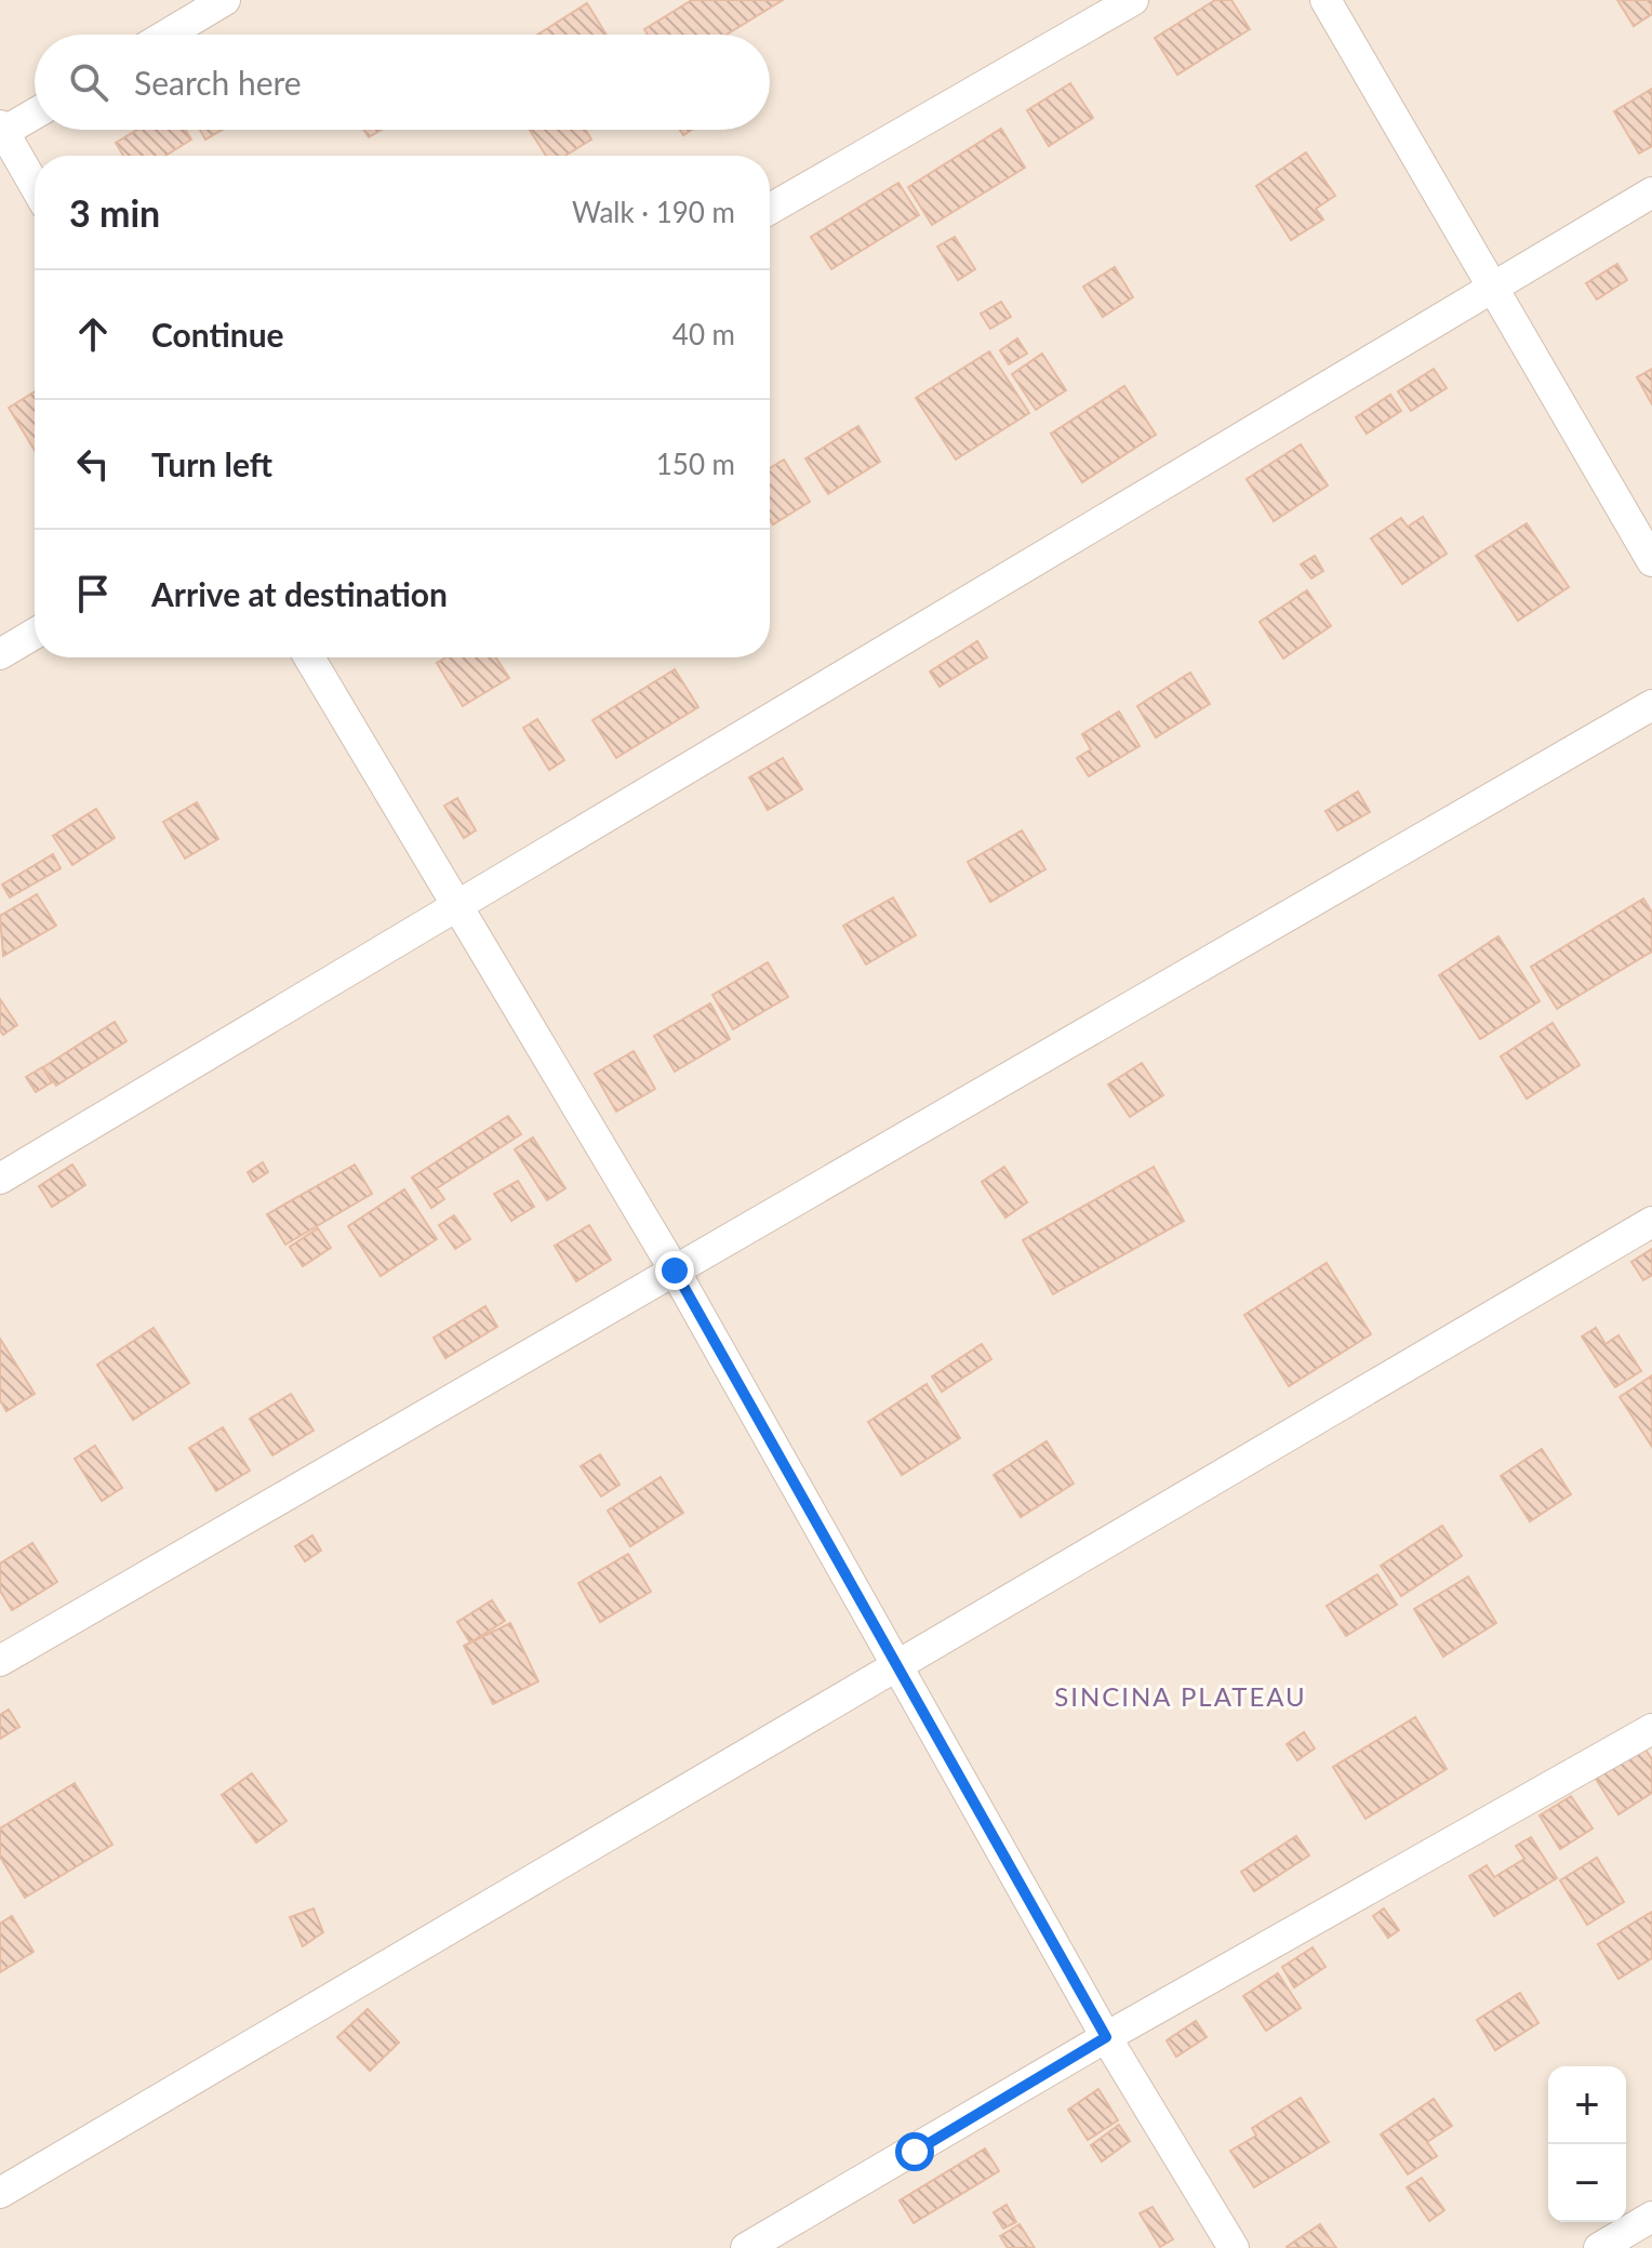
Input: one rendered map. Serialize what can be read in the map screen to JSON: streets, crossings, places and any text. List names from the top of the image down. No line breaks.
{"districts":["SINCINA PLATEAU"],"page":{"search":"Search here","heading":["3 min","Walk · 190 m"],"list":[["Continue","40 m"],["Turn left","150 m"],"Arrive at destination"],"map_buttons":["+","−"]}}
